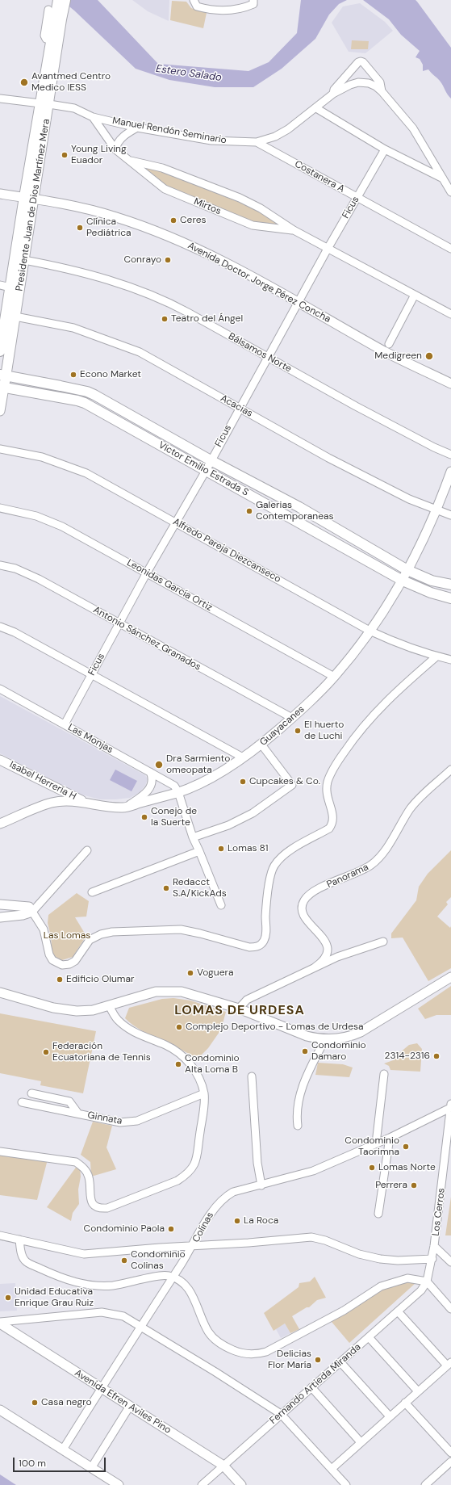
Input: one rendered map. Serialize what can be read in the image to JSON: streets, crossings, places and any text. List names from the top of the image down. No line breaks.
{"streets":{"main road":["Presidente Juan de Dios Martínez Mera","Víctor Emilio Estrada S"],"street":["Manuel Rendón Seminario","Costanera A","Mirtos","Ficus","Avenida Doctor Jorge Pérez Concha","Bálsamos Norte","Acacias","Alfredo Pareja Diezcanseco","Leonidas García Ortiz","Antonio Sánchez Granados","Guayacanes","Las Monjas","Isabel Herrería H","Panorama","Ginnata","Los Cerros","Colinas","Fernando Artieda Miranda","Avenida Efren Aviles Pino"]},"crossings":[["Manuel Rendón Seminario","Costanera A"],["Manuel Rendón Seminario","Presidente Juan de Dios Martínez Mera"],["Manuel Rendón Seminario","Mirtos"],["Costanera A","Ficus"],["Presidente Juan de Dios Martínez Mera","Avenida Doctor Jorge Pérez Concha"],["Presidente Juan de Dios Martínez Mera","Bálsamos Norte"],["Presidente Juan de Dios Martínez Mera","Acacias"],["Presidente Juan de Dios Martínez Mera","Víctor Emilio Estrada S"],["Mirtos","Ficus"],["Ficus","Avenida Doctor Jorge Pérez Concha"],["Ficus","Bálsamos Norte"],["Ficus","Acacias"],["Ficus","Víctor Emilio Estrada S"],["Ficus","Alfredo Pareja Diezcanseco"],["Ficus","Leonidas García Ortiz"],["Ficus","Antonio Sánchez Granados"],["Ficus","Las Monjas"],["Acacias","Guayacanes"],["Víctor Emilio Estrada S","Guayacanes"],["Alfredo Pareja Diezcanseco","Guayacanes"],["Leonidas García Ortiz","Guayacanes"],["Antonio Sánchez Granados","Guayacanes"],["Guayacanes","Las Monjas"],["Guayacanes","Isabel Herrería H"],["Los Cerros","Colinas"],["Los Cerros","Fernando Artieda Miranda"],["Colinas","Avenida Efren Aviles Pino"],["Fernando Artieda Miranda","Avenida Efren Aviles Pino"]],"districts":["LOMAS DE URDESA"],"water":["Estero Salado"],"parks":["Las Lomas"],"places":["Avantmed Centro Medico IESS","Young Living Euador","Ceres","Clínica Pediátrica","Conrayo","Teatro del Ángel","Medigreen","Econo Market","Galerias Contemporaneas","El huerto de Luchi","Dra Sarmiento omeopata","Cupcakes & Co.","Conejo de la Suerte","Lomas 81","Redacct S.A/KickAds","Voguera","Edificio Olumar","Complejo Deportivo - Lomas de Urdesa","Condominio Damaro","Federación Ecuatoriana de Tennis","2314-2316","Condominio Alta Loma B","Condominio Taorimna","Lomas Norte","Perrera","La Roca","Condominio Paola","Condominio Colinas","Unidad Educativa Enrique Grau Ruiz","Delicias Flor María","Casa negro"],"scale_bar":"100 m"}
